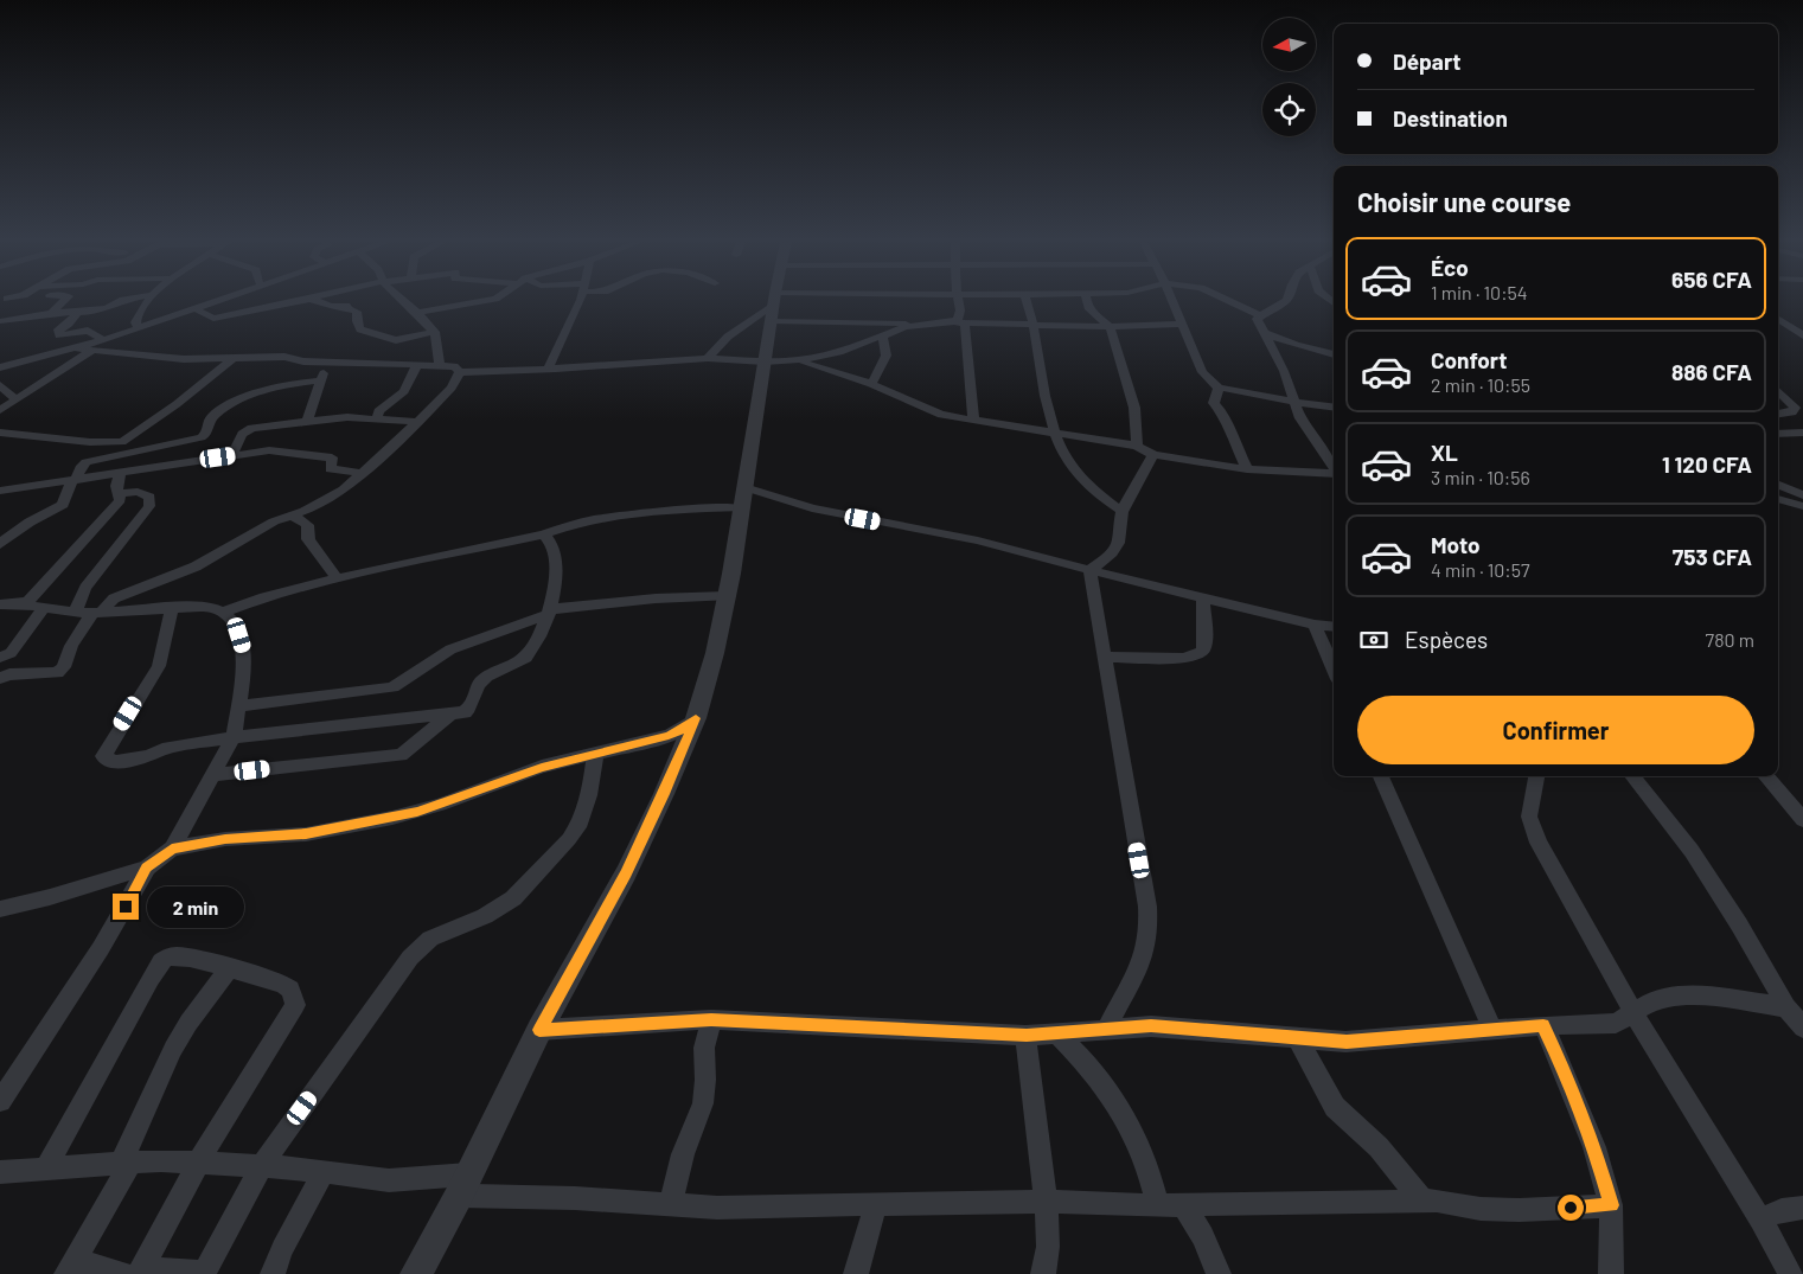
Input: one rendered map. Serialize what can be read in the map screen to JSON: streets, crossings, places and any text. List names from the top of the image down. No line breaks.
{"north":"left","page":{"banner":["Départ","Destination"],"heading":"Choisir une course","list":[{"name":"Éco","note":"1 min · 10:54","value":"656 CFA"},{"name":"Confort","note":"2 min · 10:55","value":"886 CFA"},{"name":"XL","note":"3 min · 10:56","value":"1 120 CFA"},{"name":"Moto","note":"4 min · 10:57","value":"753 CFA"}],"pay":["Espèces","780 m"],"buttons":"Confirmer","bubble":"2 min"}}
